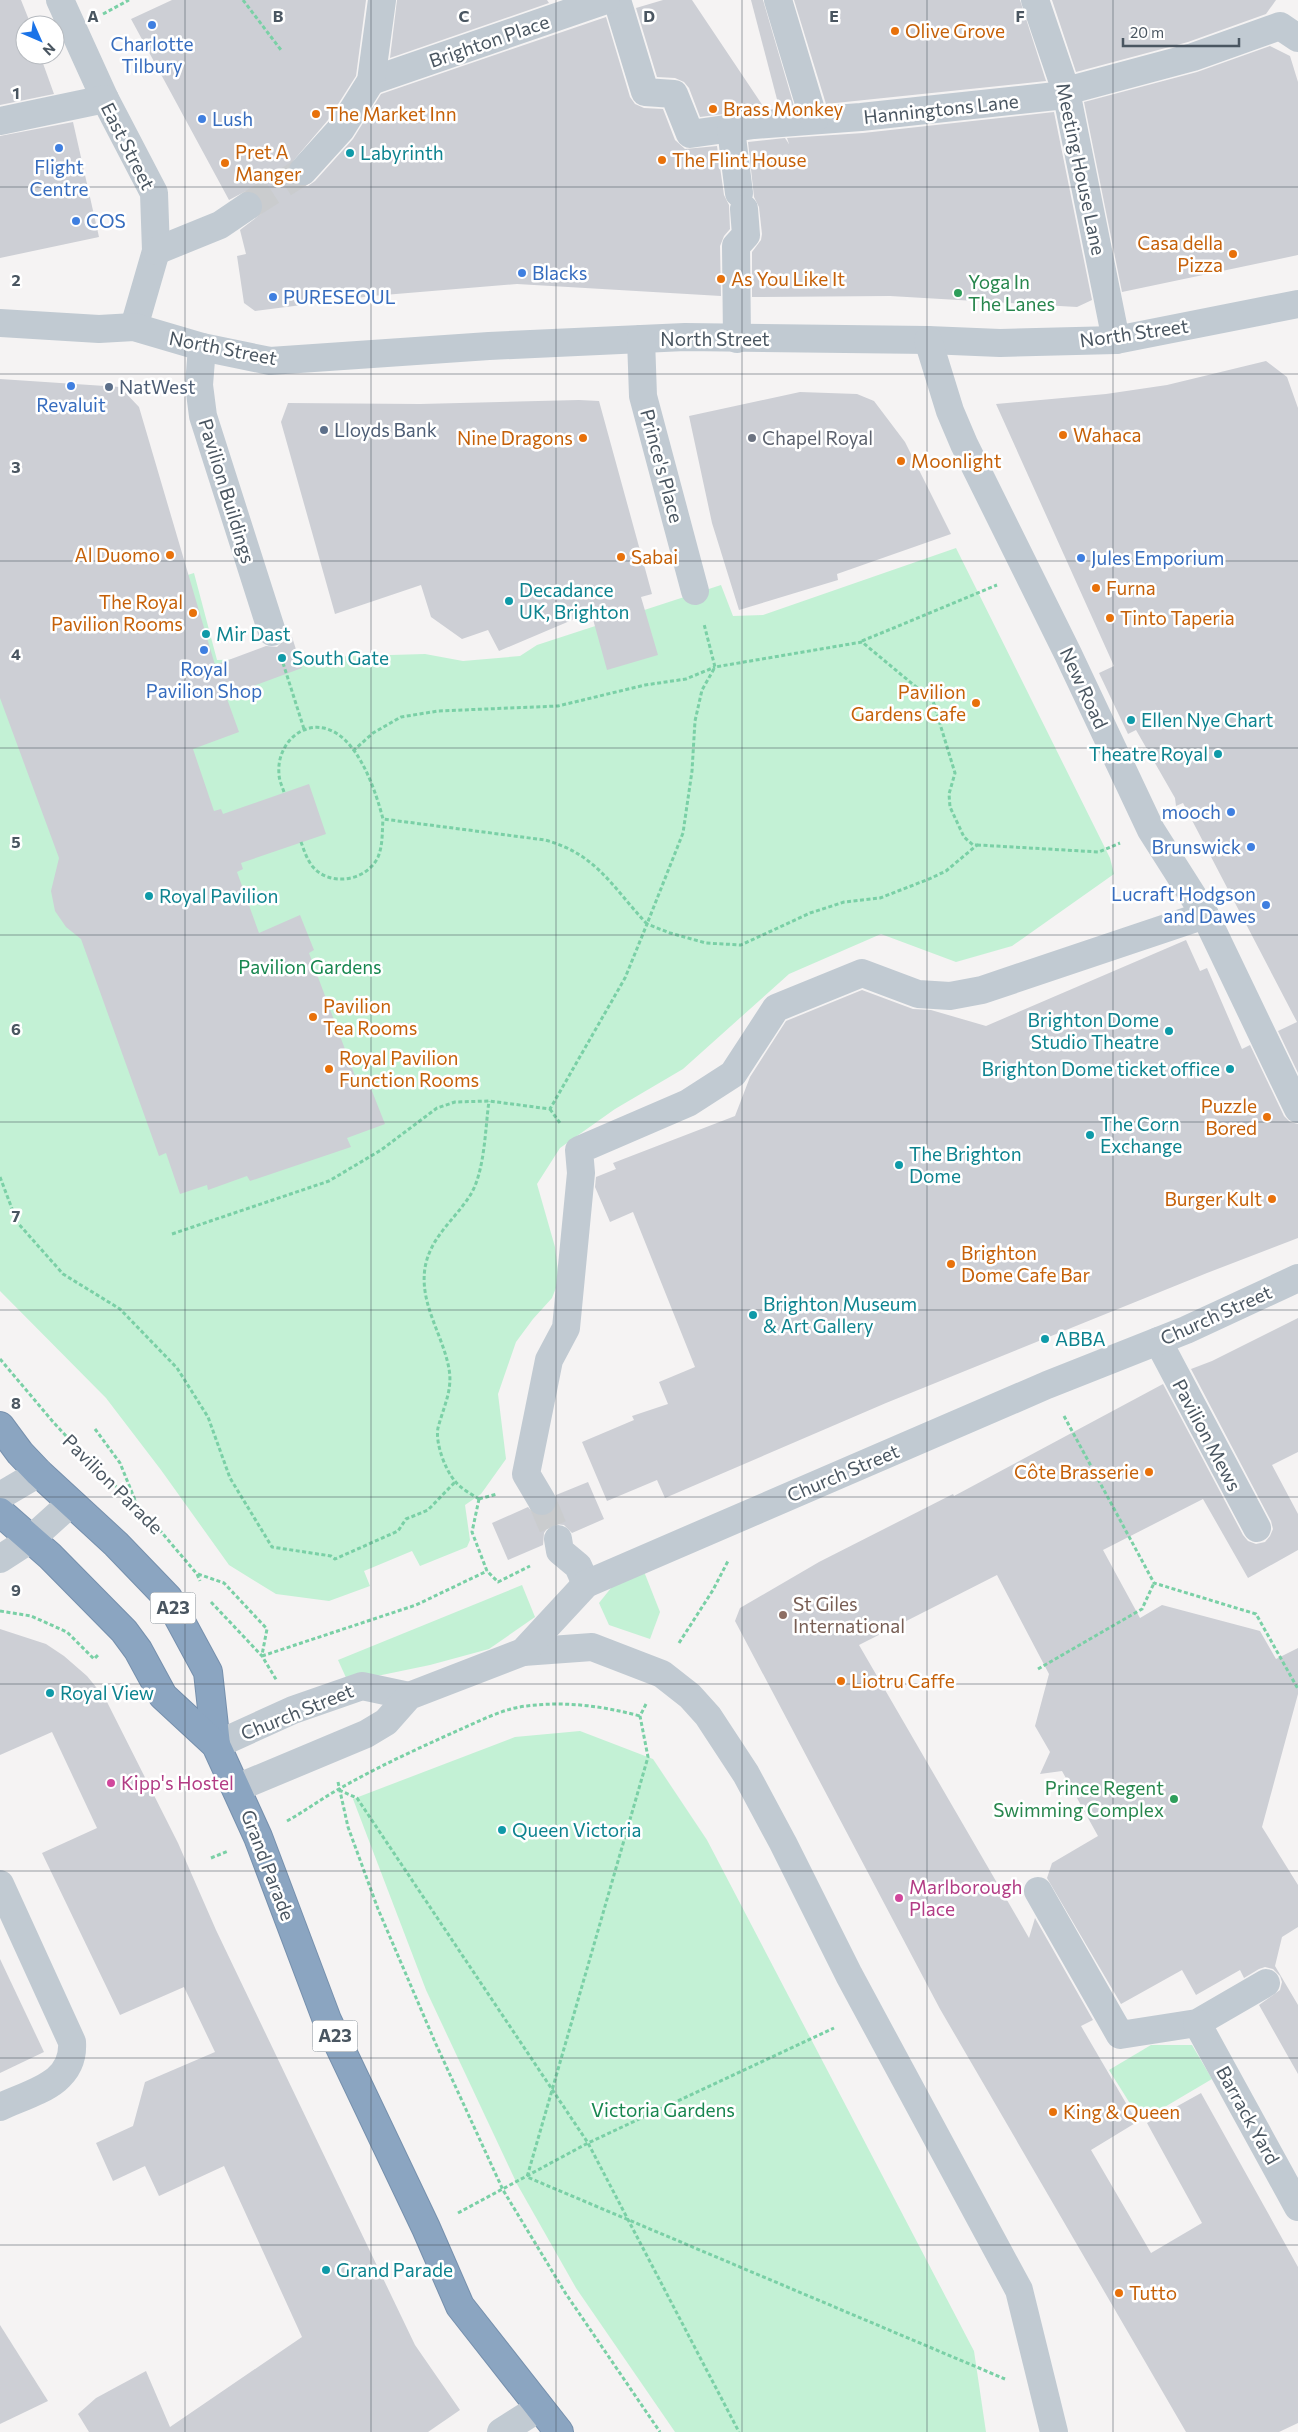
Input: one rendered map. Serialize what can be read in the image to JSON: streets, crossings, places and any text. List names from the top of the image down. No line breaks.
{"streets":{"highway":["A23","Grand Parade"],"street":["Brighton Place","Hanningtons Lane","East Street","Meeting House Lane","North Street","Prince's Place","Pavilion Buildings","New Road","Church Street","Pavilion Mews","Barrack Yard"],"path":["Pavilion Parade"]},"crossings":[["Hanningtons Lane","Meeting House Lane"],["East Street","North Street"],["Meeting House Lane","North Street"],["North Street","Prince's Place"],["North Street","Pavilion Buildings"],["North Street","New Road"],["Church Street","Pavilion Mews"],["Church Street","Grand Parade"],["A23","Grand Parade"]],"parks":["Pavilion Gardens","Victoria Gardens"],"places":["Charlotte Tilbury","Olive Grove","Brass Monkey","The Market Inn","Lush","Flight Centre","Labyrinth","The Flint House","Pret A Manger","COS","Casa della Pizza","Blacks","As You Like It","Yoga In The Lanes","PURESEOUL","Revaluit","NatWest","Lloyds Bank","Wahaca","Nine Dragons","Chapel Royal","Moonlight","Al Duomo","Sabai","Jules Emporium","Furna","Decadance UK, Brighton","The Royal Pavilion Rooms","Tinto Taperia","Mir Dast","Royal Pavilion Shop","South Gate","Pavilion Gardens Cafe","Ellen Nye Chart","Theatre Royal","mooch","Brunswick","Royal Pavilion","Lucraft Hodgson and Dawes","Pavilion Tea Rooms","Brighton Dome Studio Theatre","Royal Pavilion Function Rooms","Brighton Dome ticket office","Puzzle Bored","The Corn Exchange","The Brighton Dome","Burger Kult","Brighton Dome Cafe Bar","Brighton Museum & Art Gallery","ABBA","Côte Brasserie","St Giles International","Liotru Caffe","Royal View","Kipp's Hostel","Prince Regent Swimming Complex","Queen Victoria","Marlborough Place","King & Queen","Grand Parade","Tutto"],"scale_bar":"20 m","north":"bottom right","grid":{"columns":["A","B","C","D","E","F"],"rows":["1","2","3","4","5","6","7","8","9"]}}
